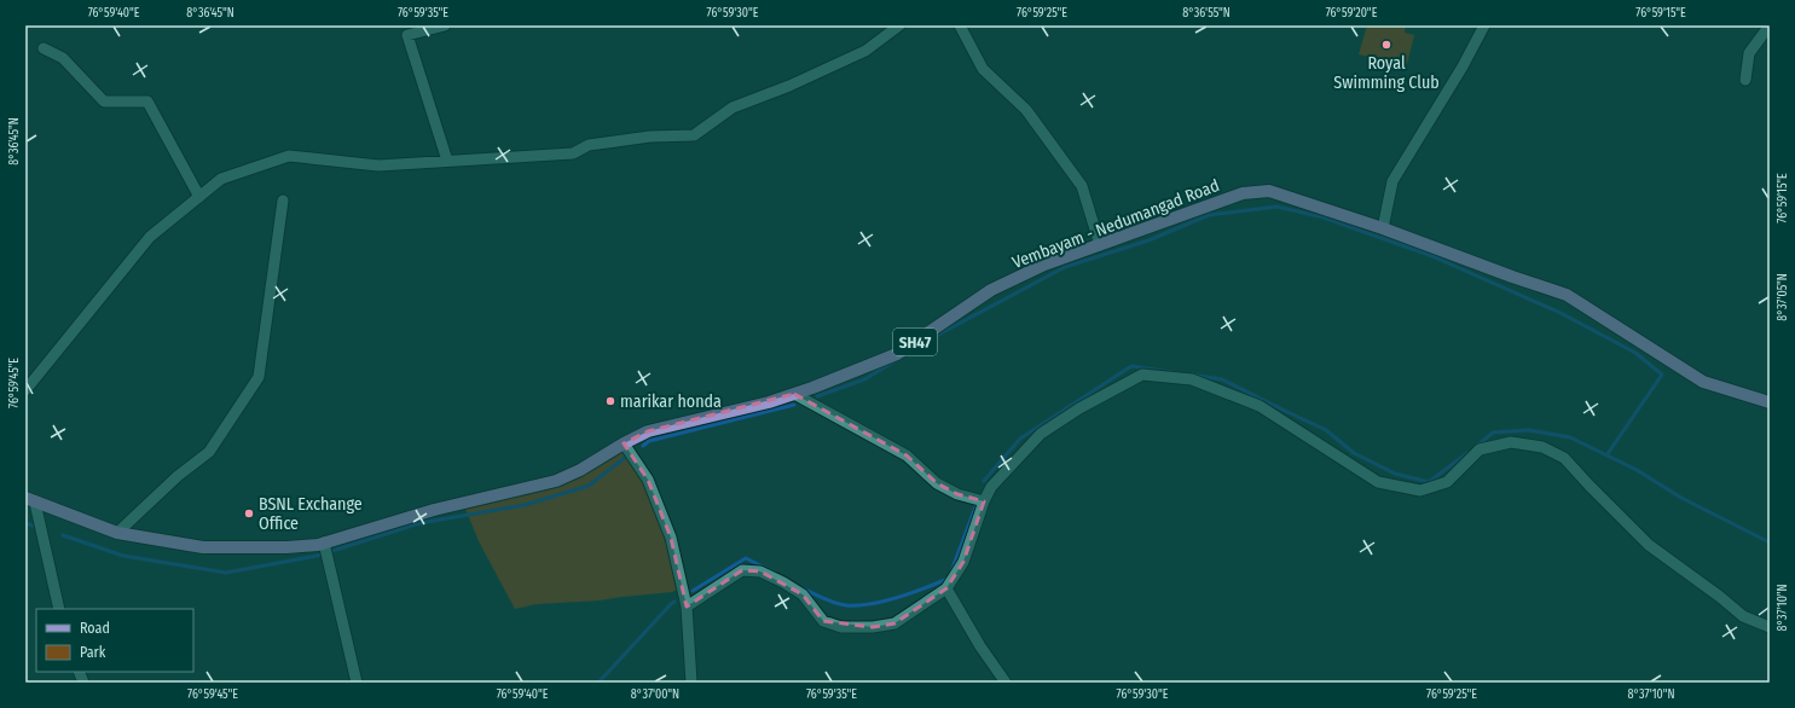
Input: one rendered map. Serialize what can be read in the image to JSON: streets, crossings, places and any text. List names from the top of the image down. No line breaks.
{"streets":{"main road":["Vembayam - Nedumangad Road","SH47"]},"places":["Royal Swimming Club","marikar honda","BSNL Exchange Office"],"legend":["Road","Park"],"coordinates":["76°59'40\"E","8°36'45\"N","76°59'35\"E","76°59'30\"E","76°59'25\"E","8°36'55\"N","76°59'20\"E","76°59'15\"E","8°37'05\"N","76°59'45\"E","8°37'10\"N","8°37'00\"N"]}
